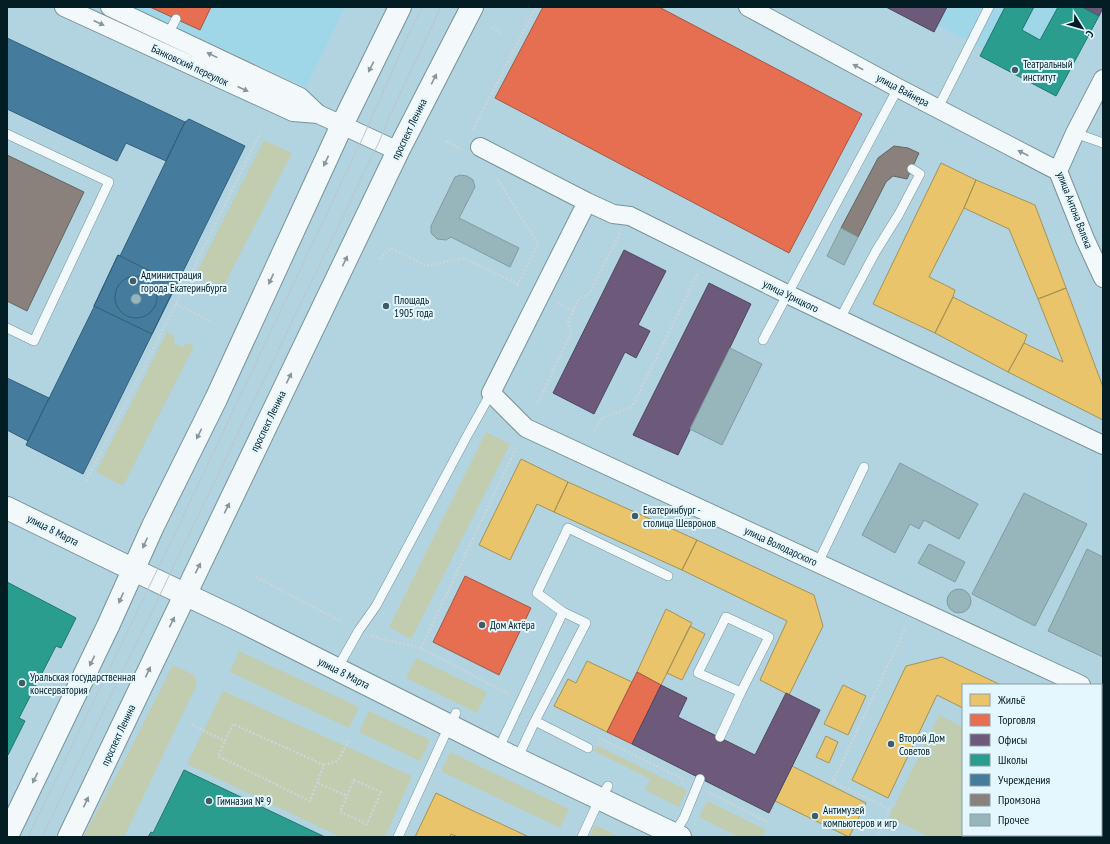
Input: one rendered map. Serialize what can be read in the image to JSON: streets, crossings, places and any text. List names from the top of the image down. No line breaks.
{"streets":{"main road":["проспект Ленина","улица 8 Марта"],"street":["Банковский переулок","улица Вайнера","улица Антона Валека","улица Урицкого","улица Володарского"]},"crossings":[["Банковский переулок","проспект Ленина"],["улица Вайнера","улица Антона Валека"],["проспект Ленина","улица 8 Марта"]],"one_way":["улица Вайнера"],"places":["Театральный институт","Администрация города Екатеринбурга","Площадь 1905 года","Екатеринбург - столица Шевронов","Дом Актёра","Уральская государственная консерватория","Второй Дом Советов","Гимназия № 9","Антимузей компьютеров и игр"],"legend":["Жильё","Торговля","Офисы","Школы","Учреждения","Промзона","Прочее"],"north":"bottom right"}
